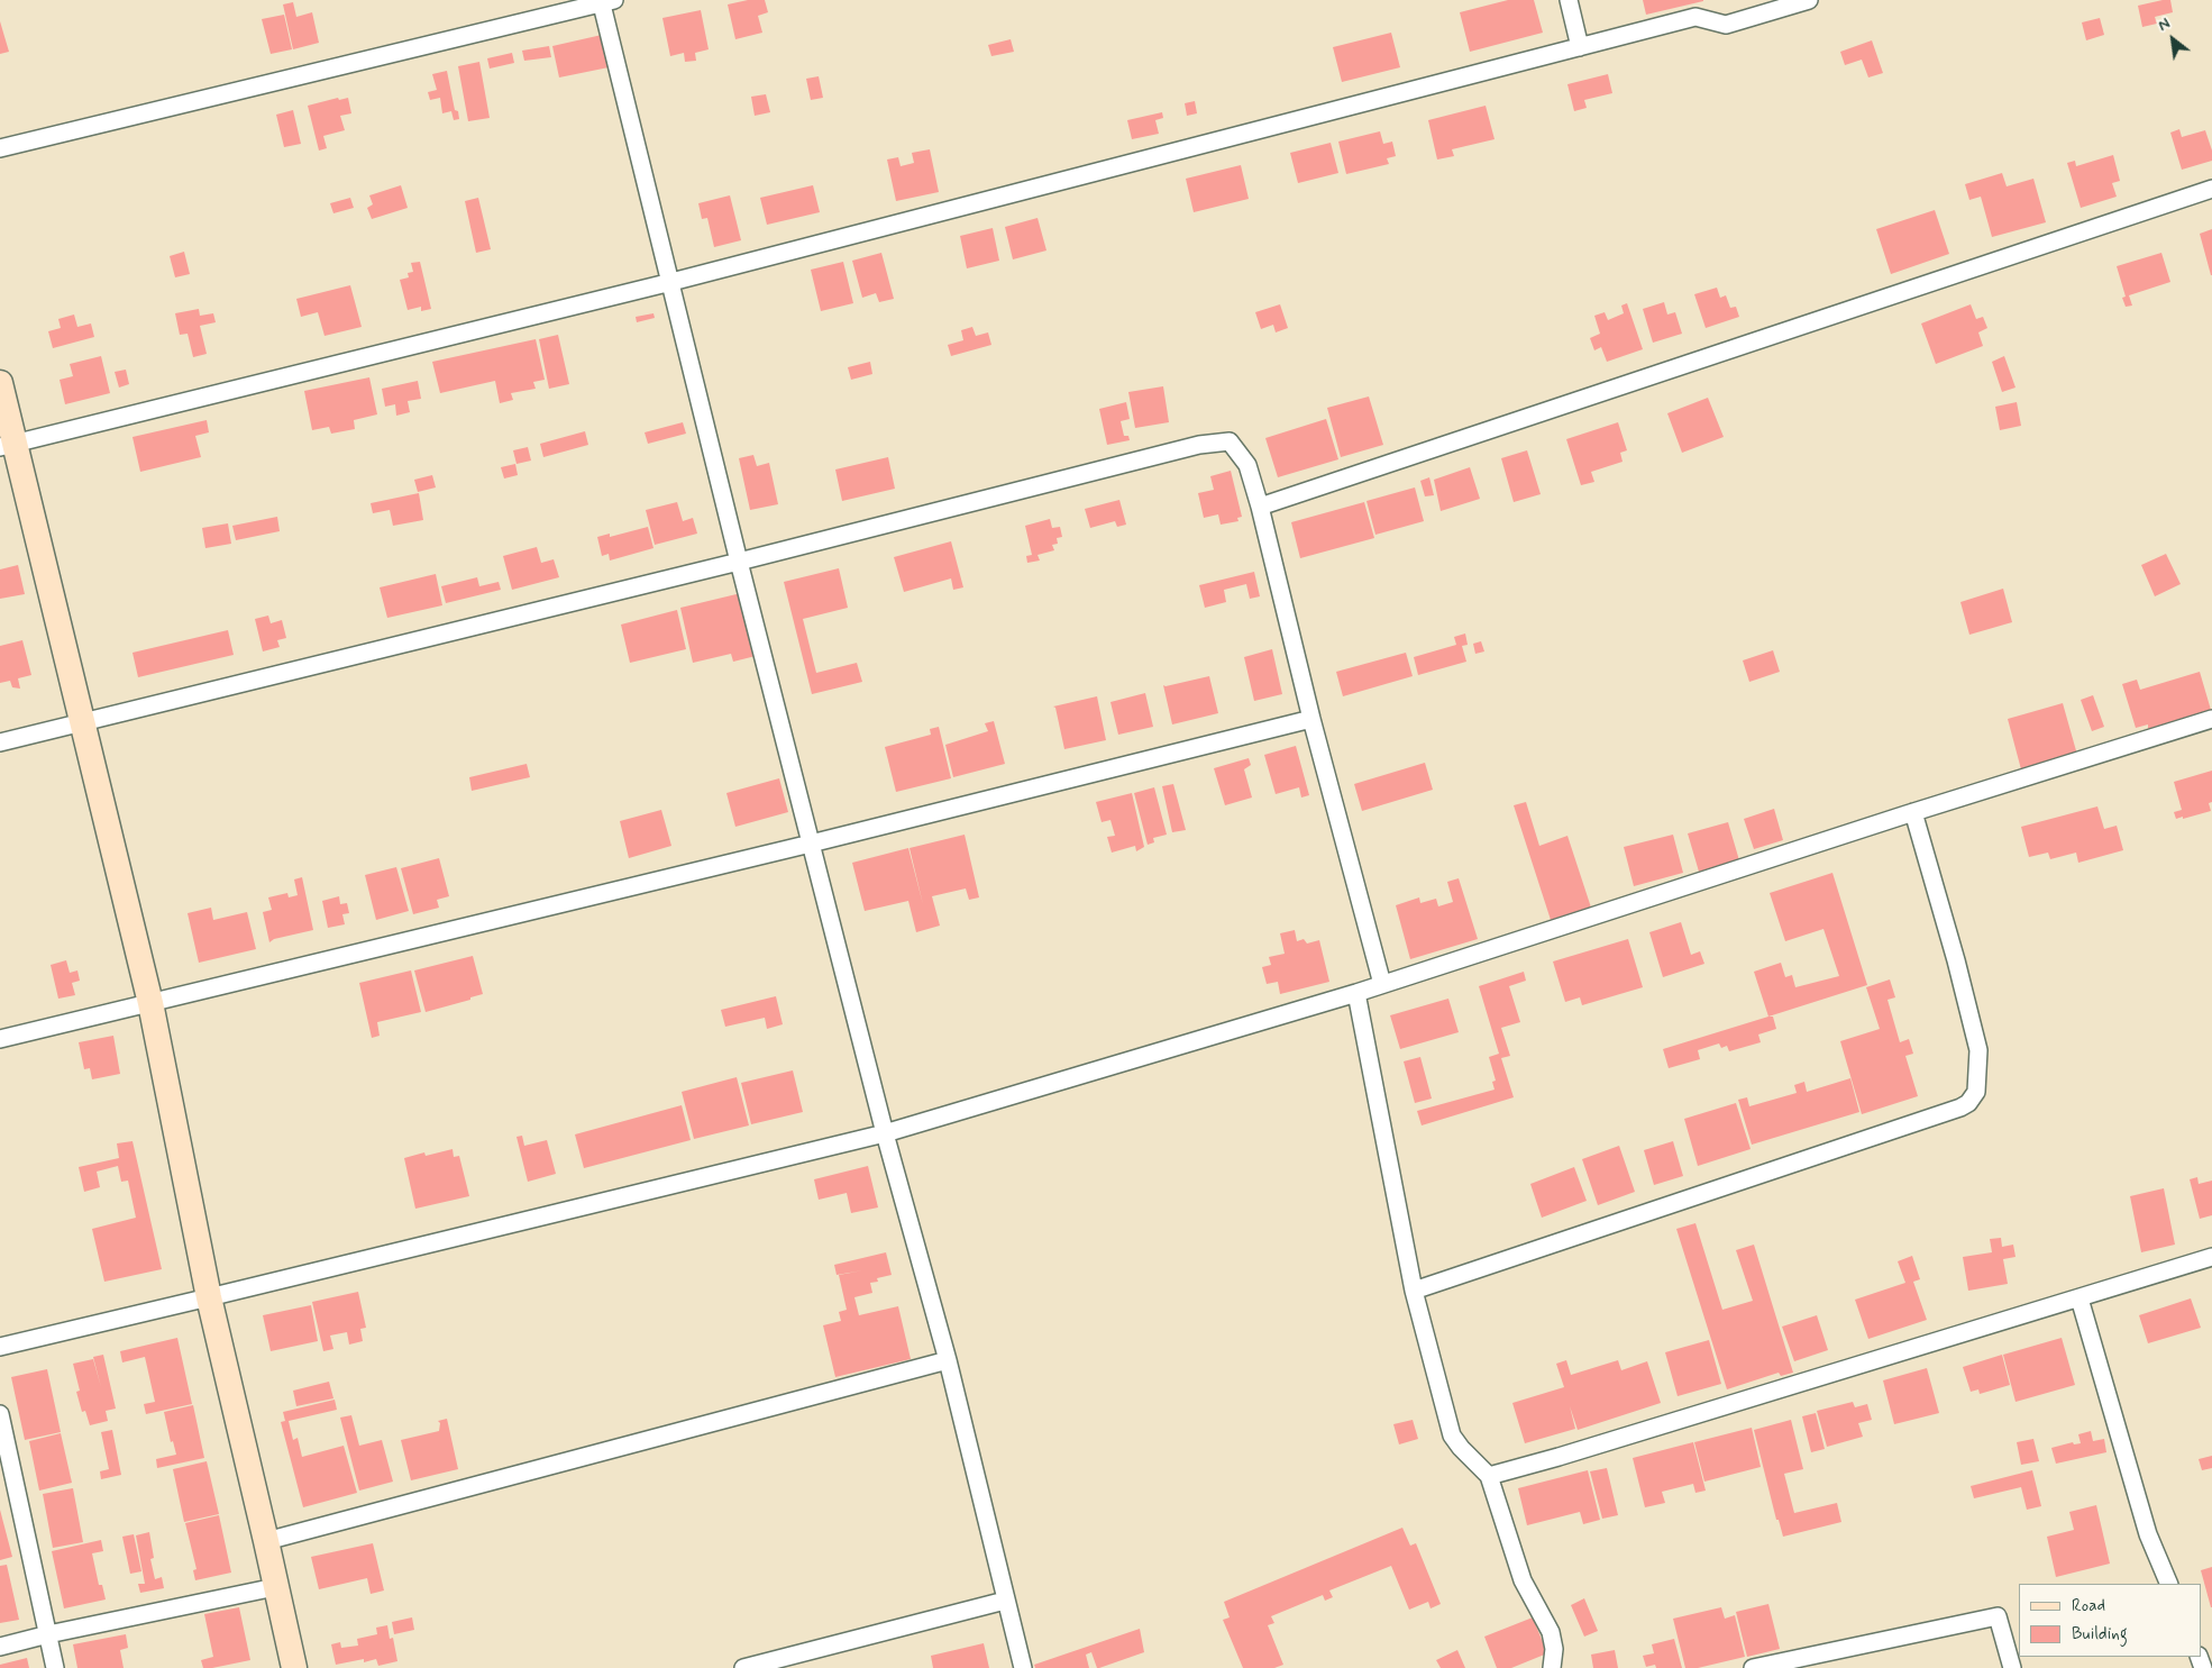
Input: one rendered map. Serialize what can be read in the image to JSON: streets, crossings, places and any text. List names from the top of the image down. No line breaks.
{"legend":["Road","Building"],"north":"top left"}
